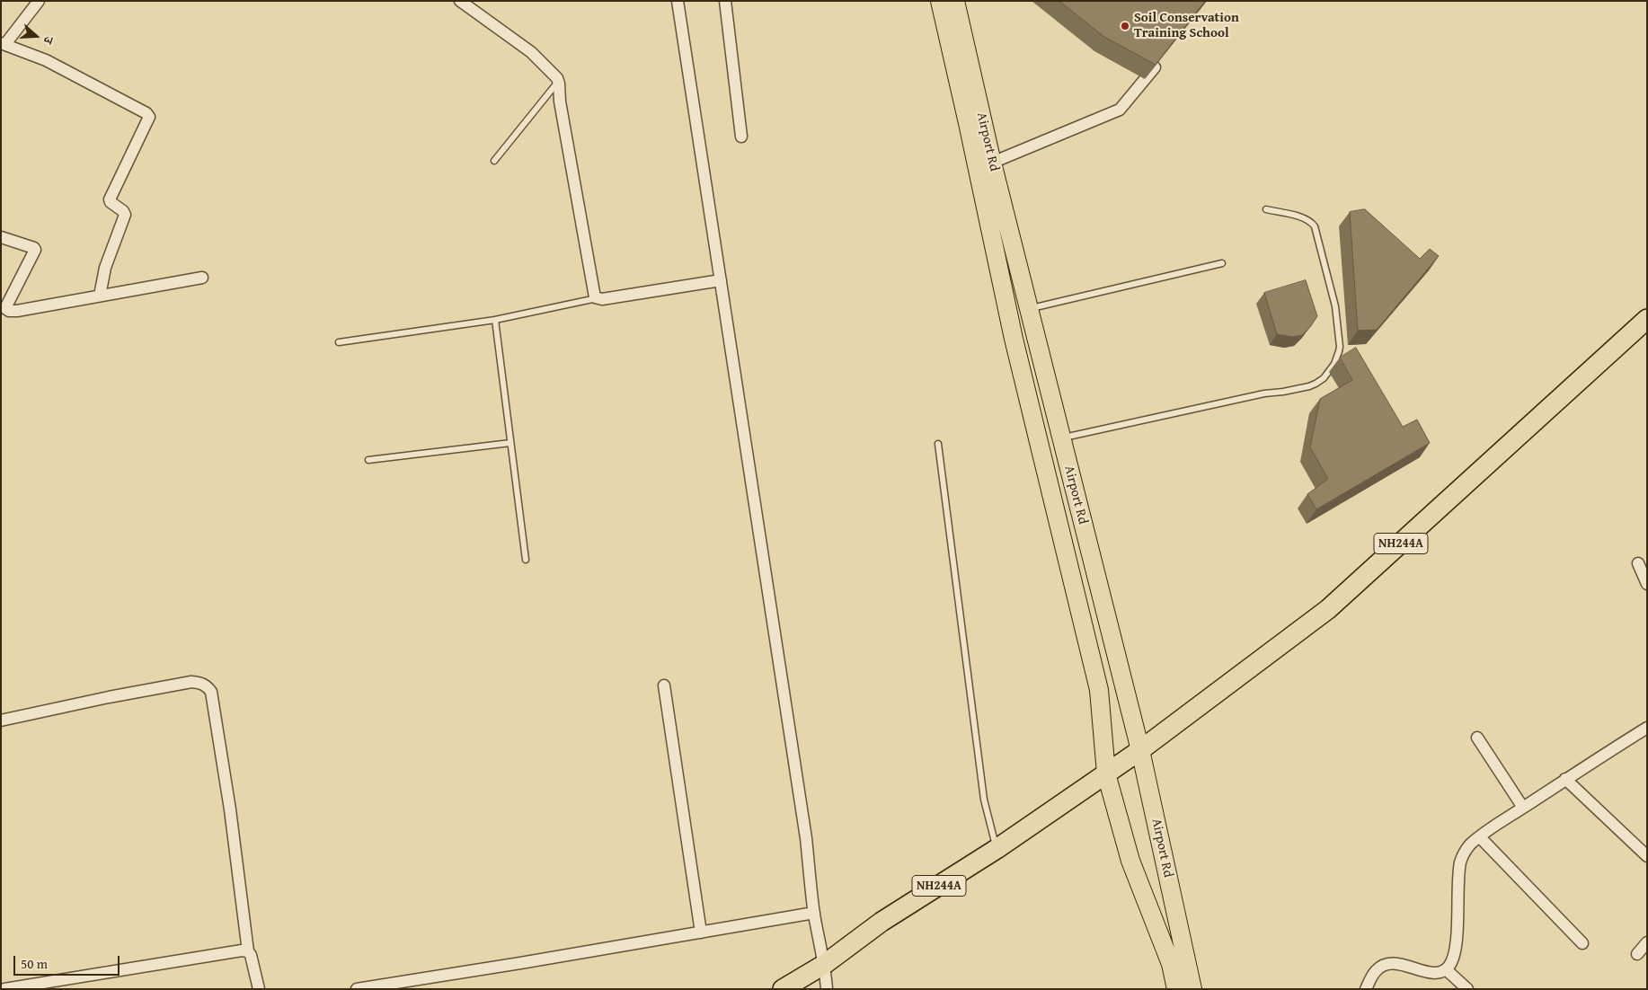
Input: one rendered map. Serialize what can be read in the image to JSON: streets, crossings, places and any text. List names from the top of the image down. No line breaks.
{"streets":{"highway":["NH244A"],"main road":["Airport Rd"]},"crossings":[["Airport Rd","NH244A"]],"places":["Soil Conservation Training School"],"scale_bar":"50 m","north":"right"}
